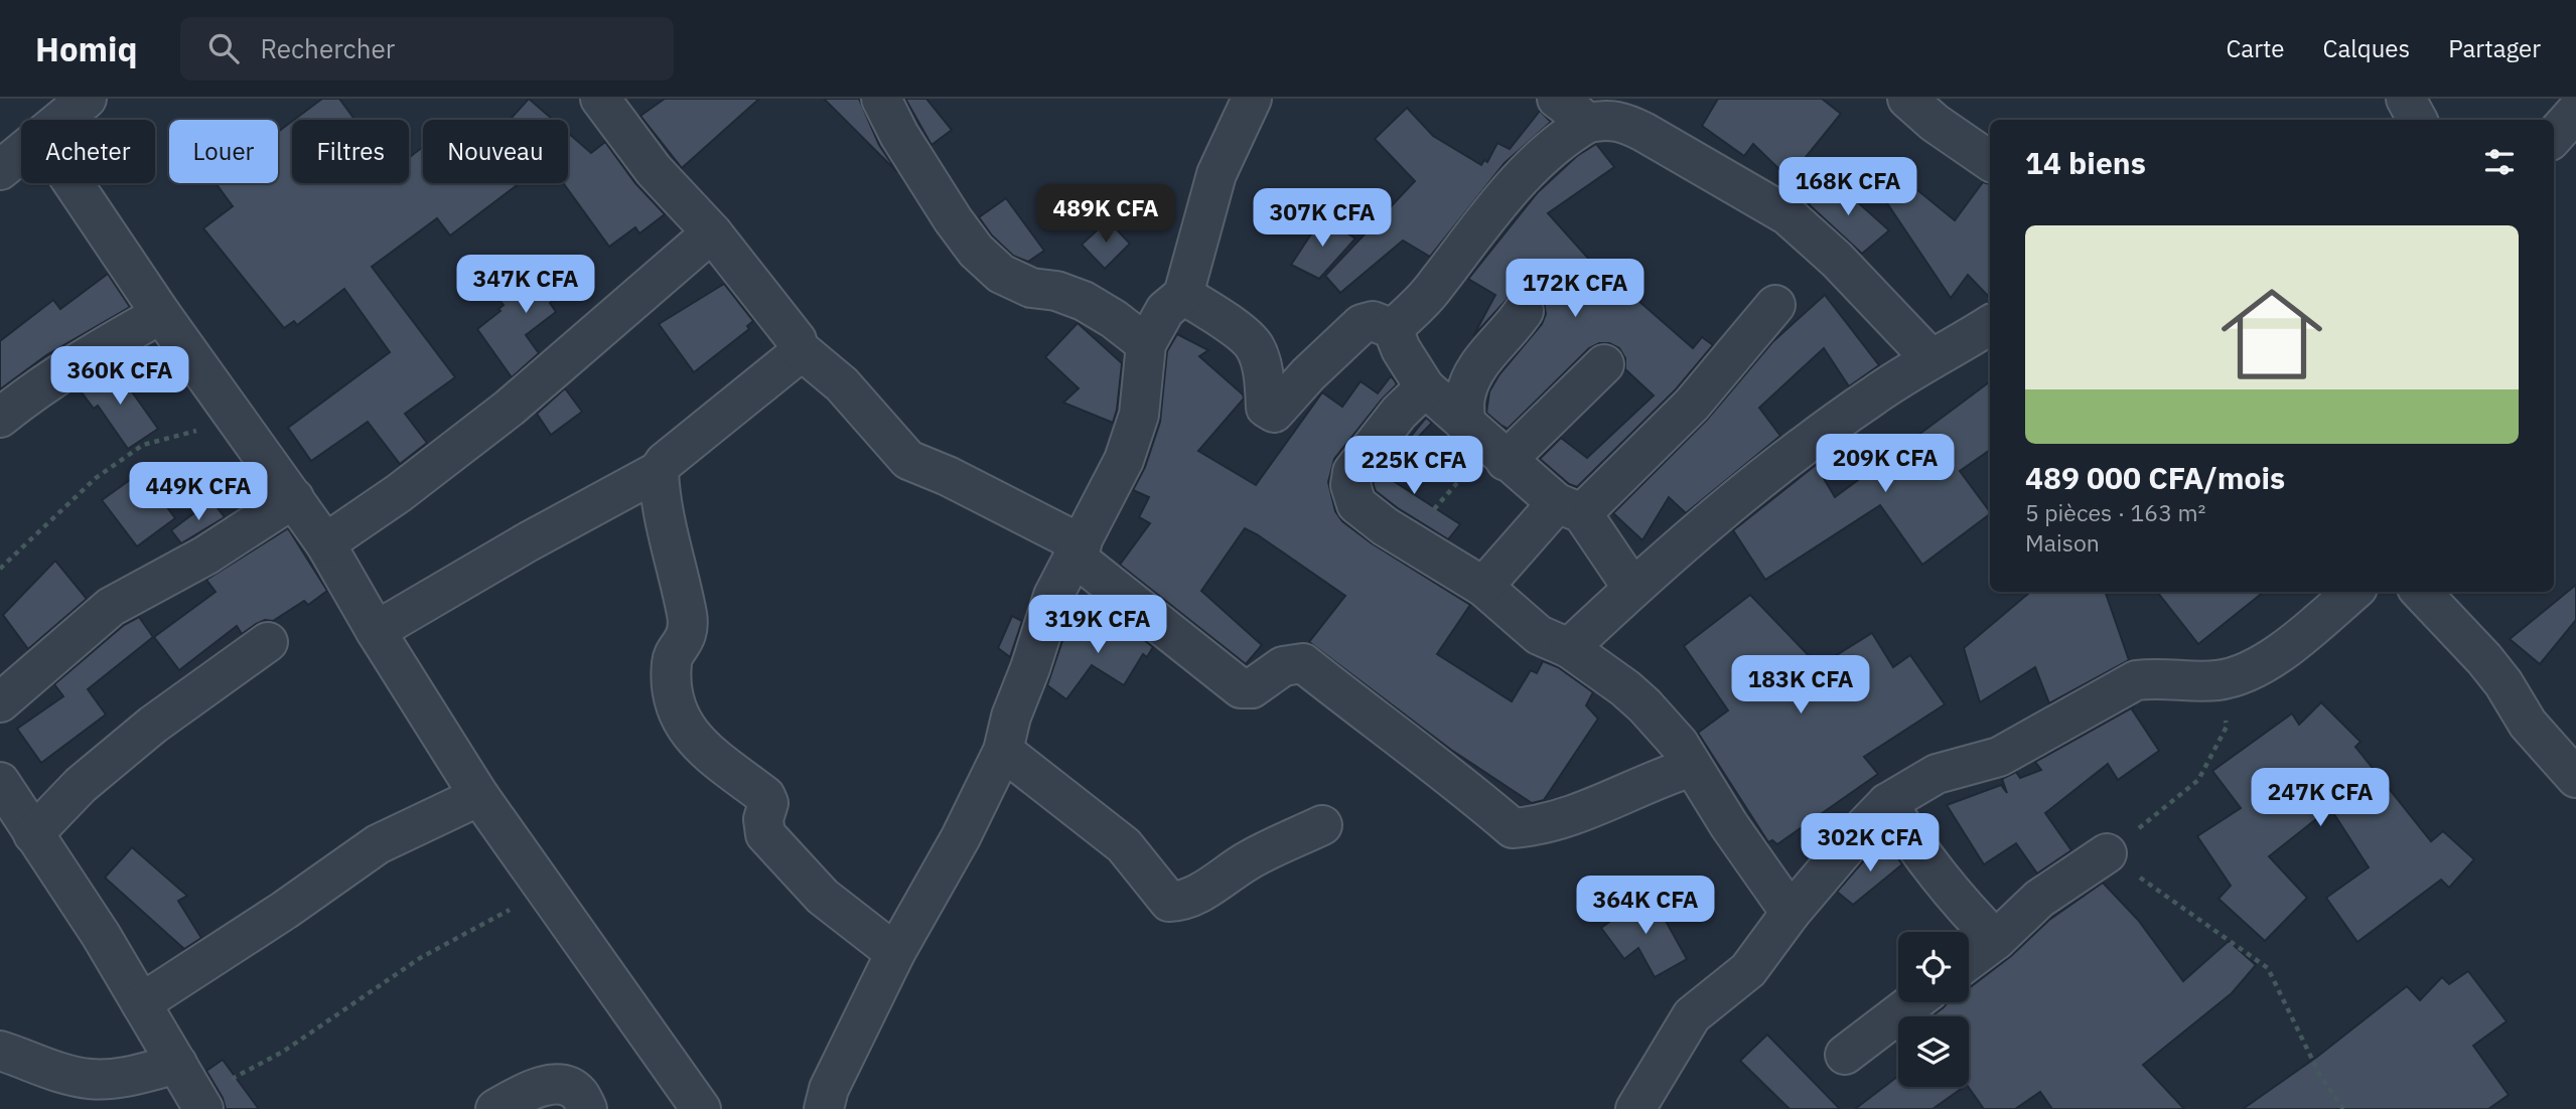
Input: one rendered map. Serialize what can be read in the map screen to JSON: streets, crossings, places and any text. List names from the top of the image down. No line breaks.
{"page":{"header":"Homiq","search":"Rechercher","nav":["Carte","Calques","Partager"],"chip":["Acheter","Louer","Filtres","Nouveau"],"heading":"14 biens","price":["168K CFA","489K CFA","307K CFA","347K CFA","172K CFA","360K CFA","209K CFA","225K CFA","449K CFA","319K CFA","183K CFA","247K CFA","302K CFA","364K CFA"],"list":[{"name":"489 000 CFA/mois","note":"5 pièces · 163 m² · Maison"}]}}
